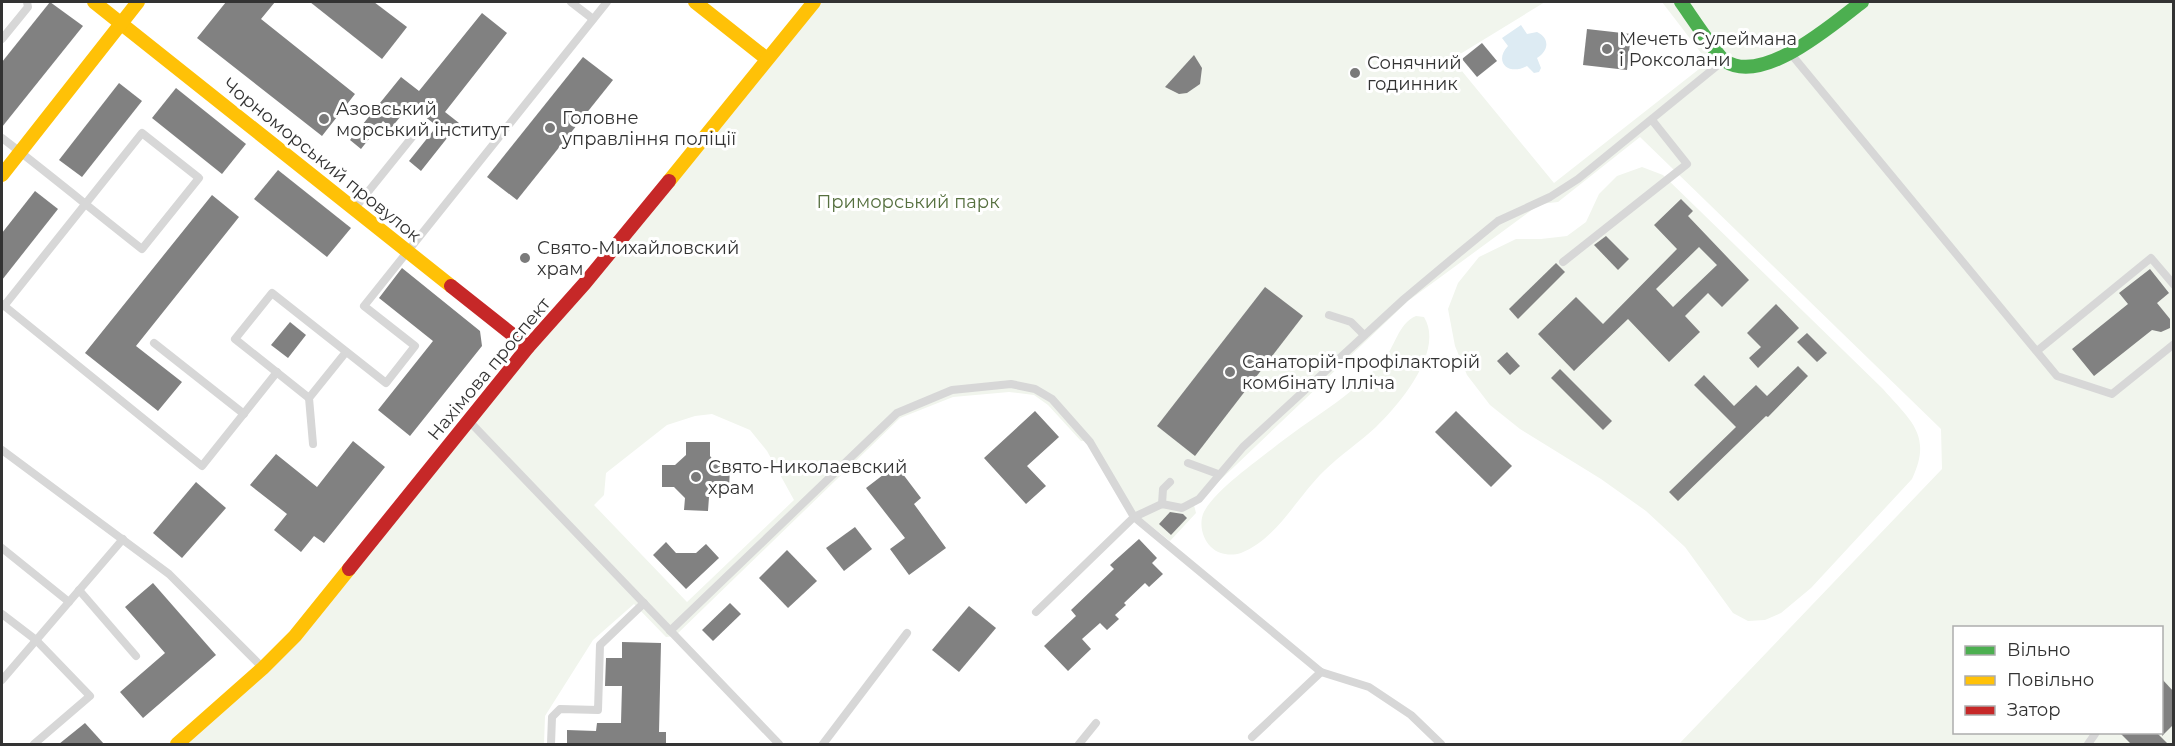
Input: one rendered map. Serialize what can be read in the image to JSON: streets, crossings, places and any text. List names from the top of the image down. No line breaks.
{"streets":{"main road":["Чорноморський провулок","Нахімова проспект"]},"crossings":[["Чорноморський провулок","Нахімова проспект"]],"parks":["Приморський парк"],"places":["Мечеть Сулеймана і Роксолани","Сонячний годинник","Азовський морський інститут","Головне управління поліції","Свято-Михайловский храм","Санаторій-профілакторій комбінату Ілліча","Свято-Николаевский храм"],"legend":["Вільно","Повільно","Затор"]}
